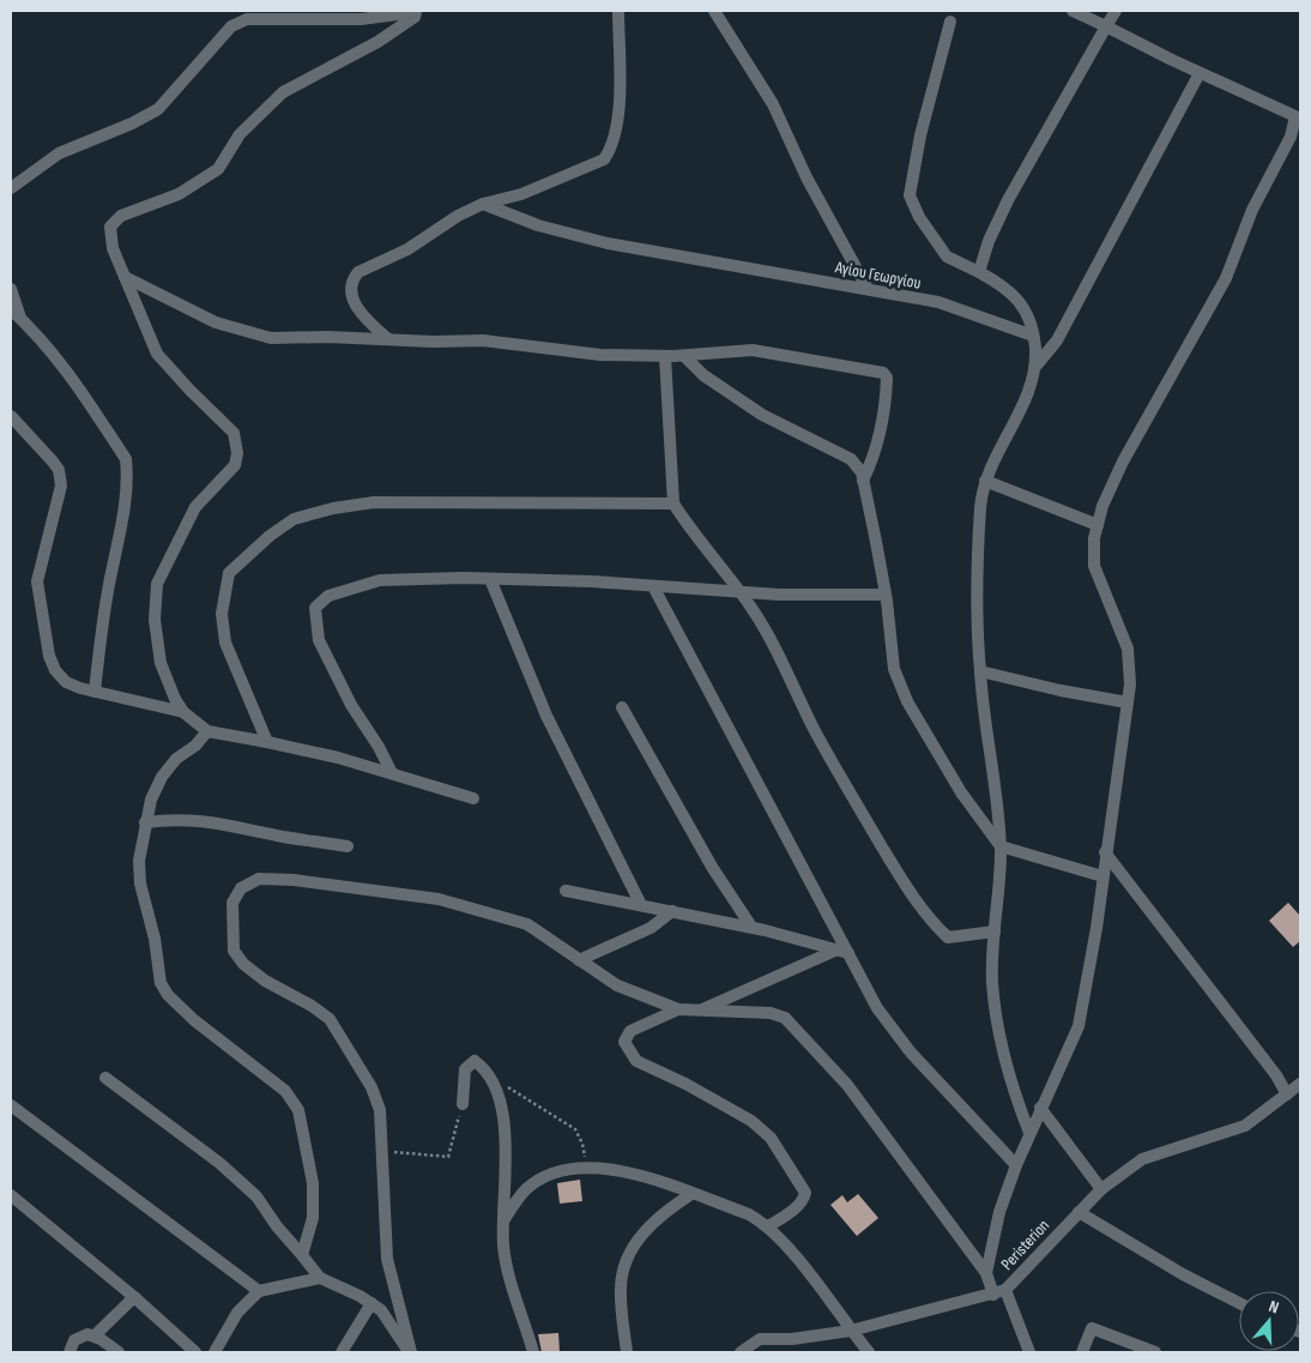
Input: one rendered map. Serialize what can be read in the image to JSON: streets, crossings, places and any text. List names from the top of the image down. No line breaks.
{"streets":{"street":["Αγίου Γεωργίου","Peristerion"]},"north":"top"}
